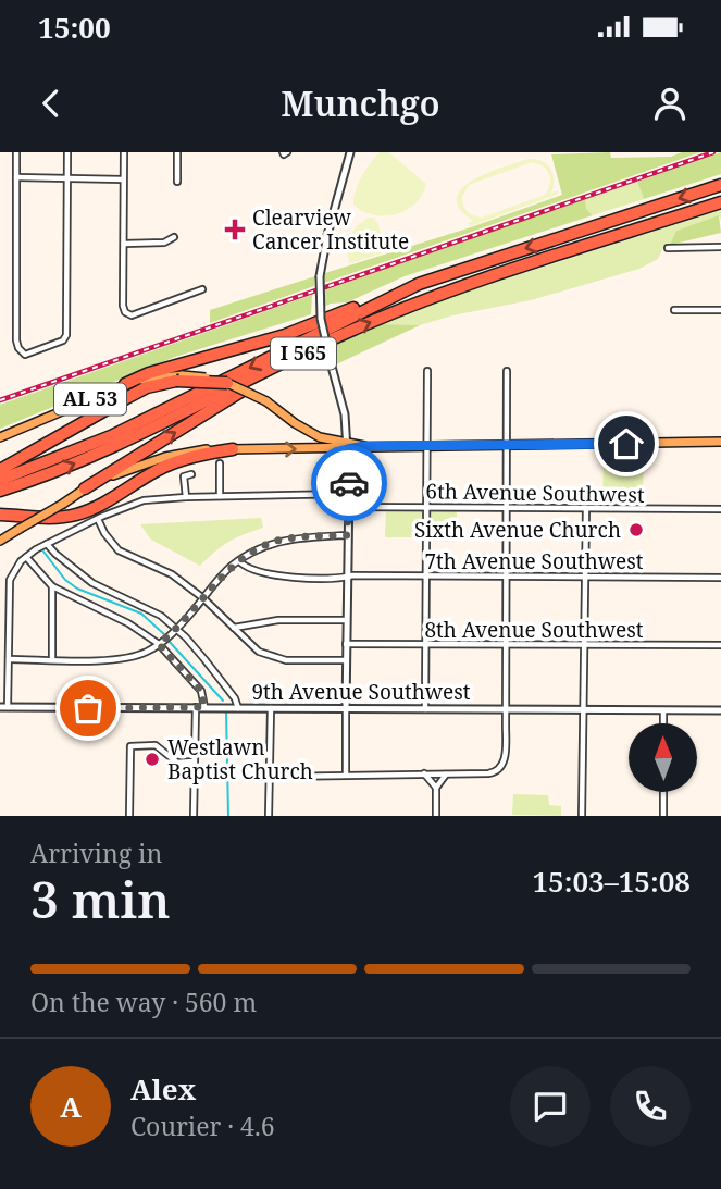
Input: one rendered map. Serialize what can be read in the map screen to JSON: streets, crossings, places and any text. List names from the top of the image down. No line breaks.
{"streets":{"highway":["I 565"],"main road":["AL 53"],"street":["6th Avenue Southwest","7th Avenue Southwest","8th Avenue Southwest","9th Avenue Southwest"]},"places":{"health":["Clearview Cancer Institute"],"other":["Sixth Avenue Church","Westlawn Baptist Church"]},"north":"top","page":{"status":"15:00","header":"Munchgo","heading":["3 min","Arriving in","15:03–15:08"],"panel":["Alex","Courier · 4.6"],"bar":"On the way · 560 m","round":"A"}}
